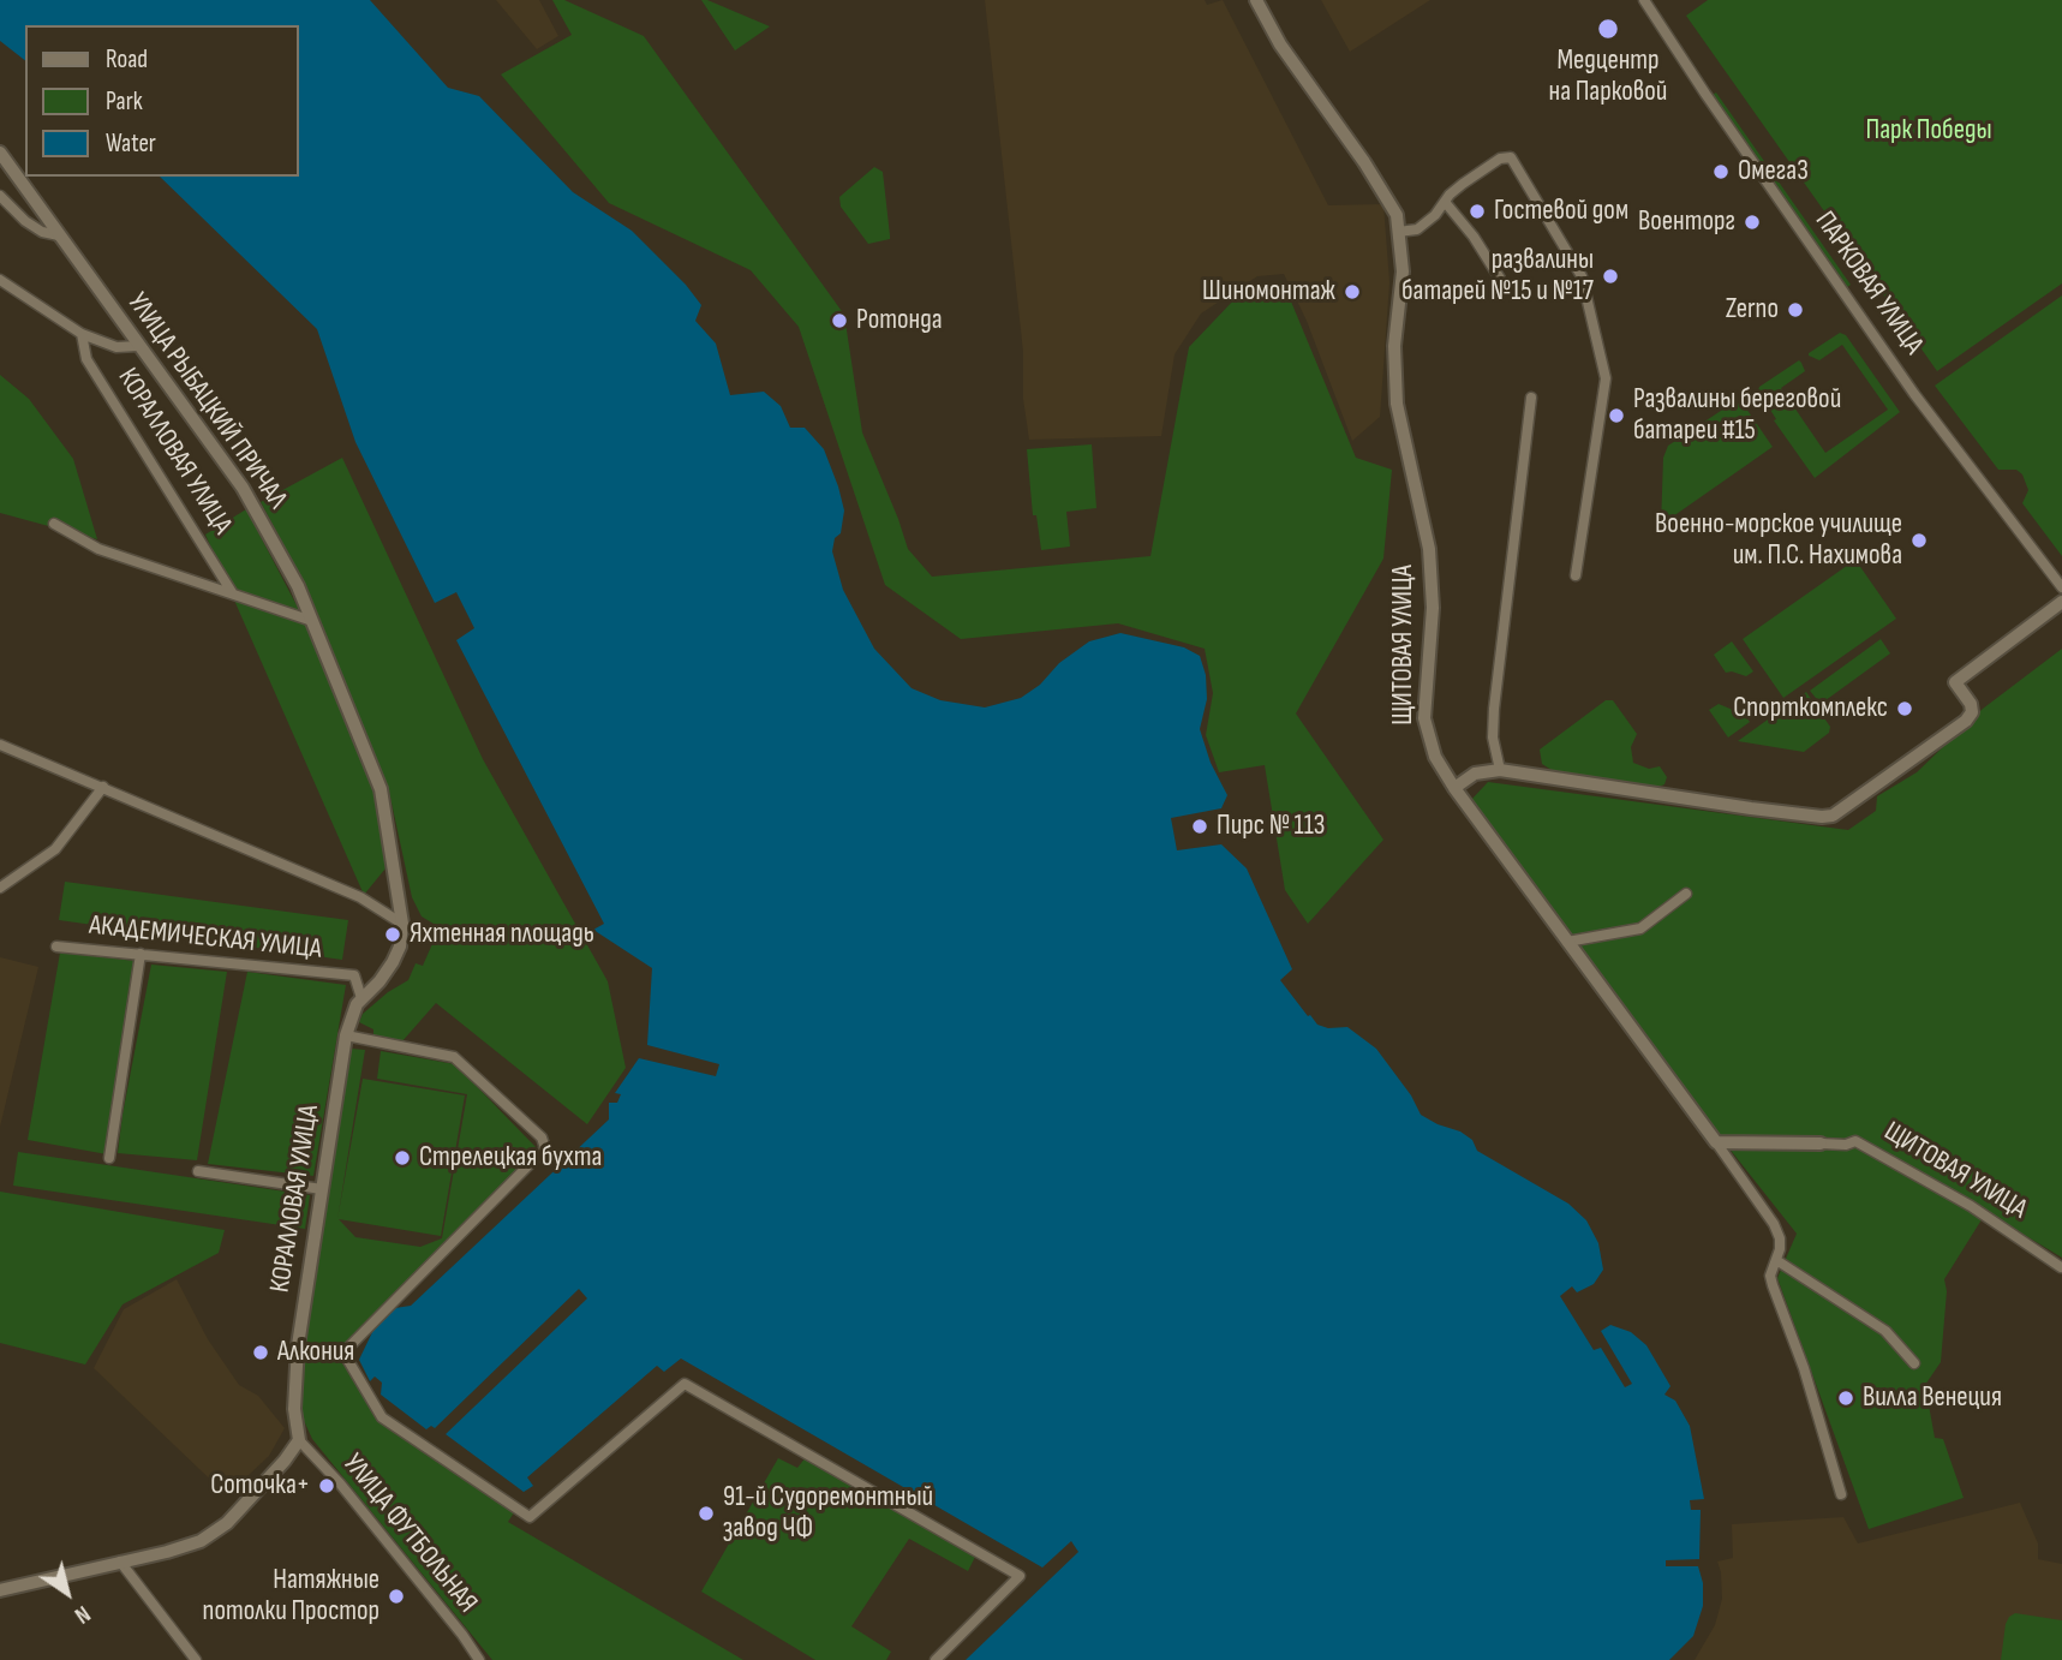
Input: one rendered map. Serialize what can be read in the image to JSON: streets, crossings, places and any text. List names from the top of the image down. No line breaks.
{"streets":{"street":["ПАРКОВАЯ УЛИЦА","УЛИЦА РЫБАЦКИЙ ПРИЧАЛ","КОРАЛЛОВАЯ УЛИЦА","ЩИТОВАЯ УЛИЦА","АКАДЕМИЧЕСКАЯ УЛИЦА","УЛИЦА ФУТБОЛЬНАЯ"]},"crossings":[["УЛИЦА РЫБАЦКИЙ ПРИЧАЛ","КОРАЛЛОВАЯ УЛИЦА"],["КОРАЛЛОВАЯ УЛИЦА","АКАДЕМИЧЕСКАЯ УЛИЦА"],["КОРАЛЛОВАЯ УЛИЦА","УЛИЦА ФУТБОЛЬНАЯ"]],"parks":["Парк Победы"],"places":["Медцентр на Парковой","Омега3","Гостевой дом","Военторг","развалины батарей №15 и №17","Шиномонтаж","Zerno","Ротонда","Развалины береговой батареи #15","Военно-морское училище им. П.С. Нахимова","Спорткомплекс","Пирс № 113","Яхтенная площадь","Стрелецкая бухта","Алкония","Вилла Венеция","Соточка+","91-й Судоремонтный завод ЧФ","Натяжные потолки Простор"],"legend":["Road","Park","Water"],"north":"bottom right"}
